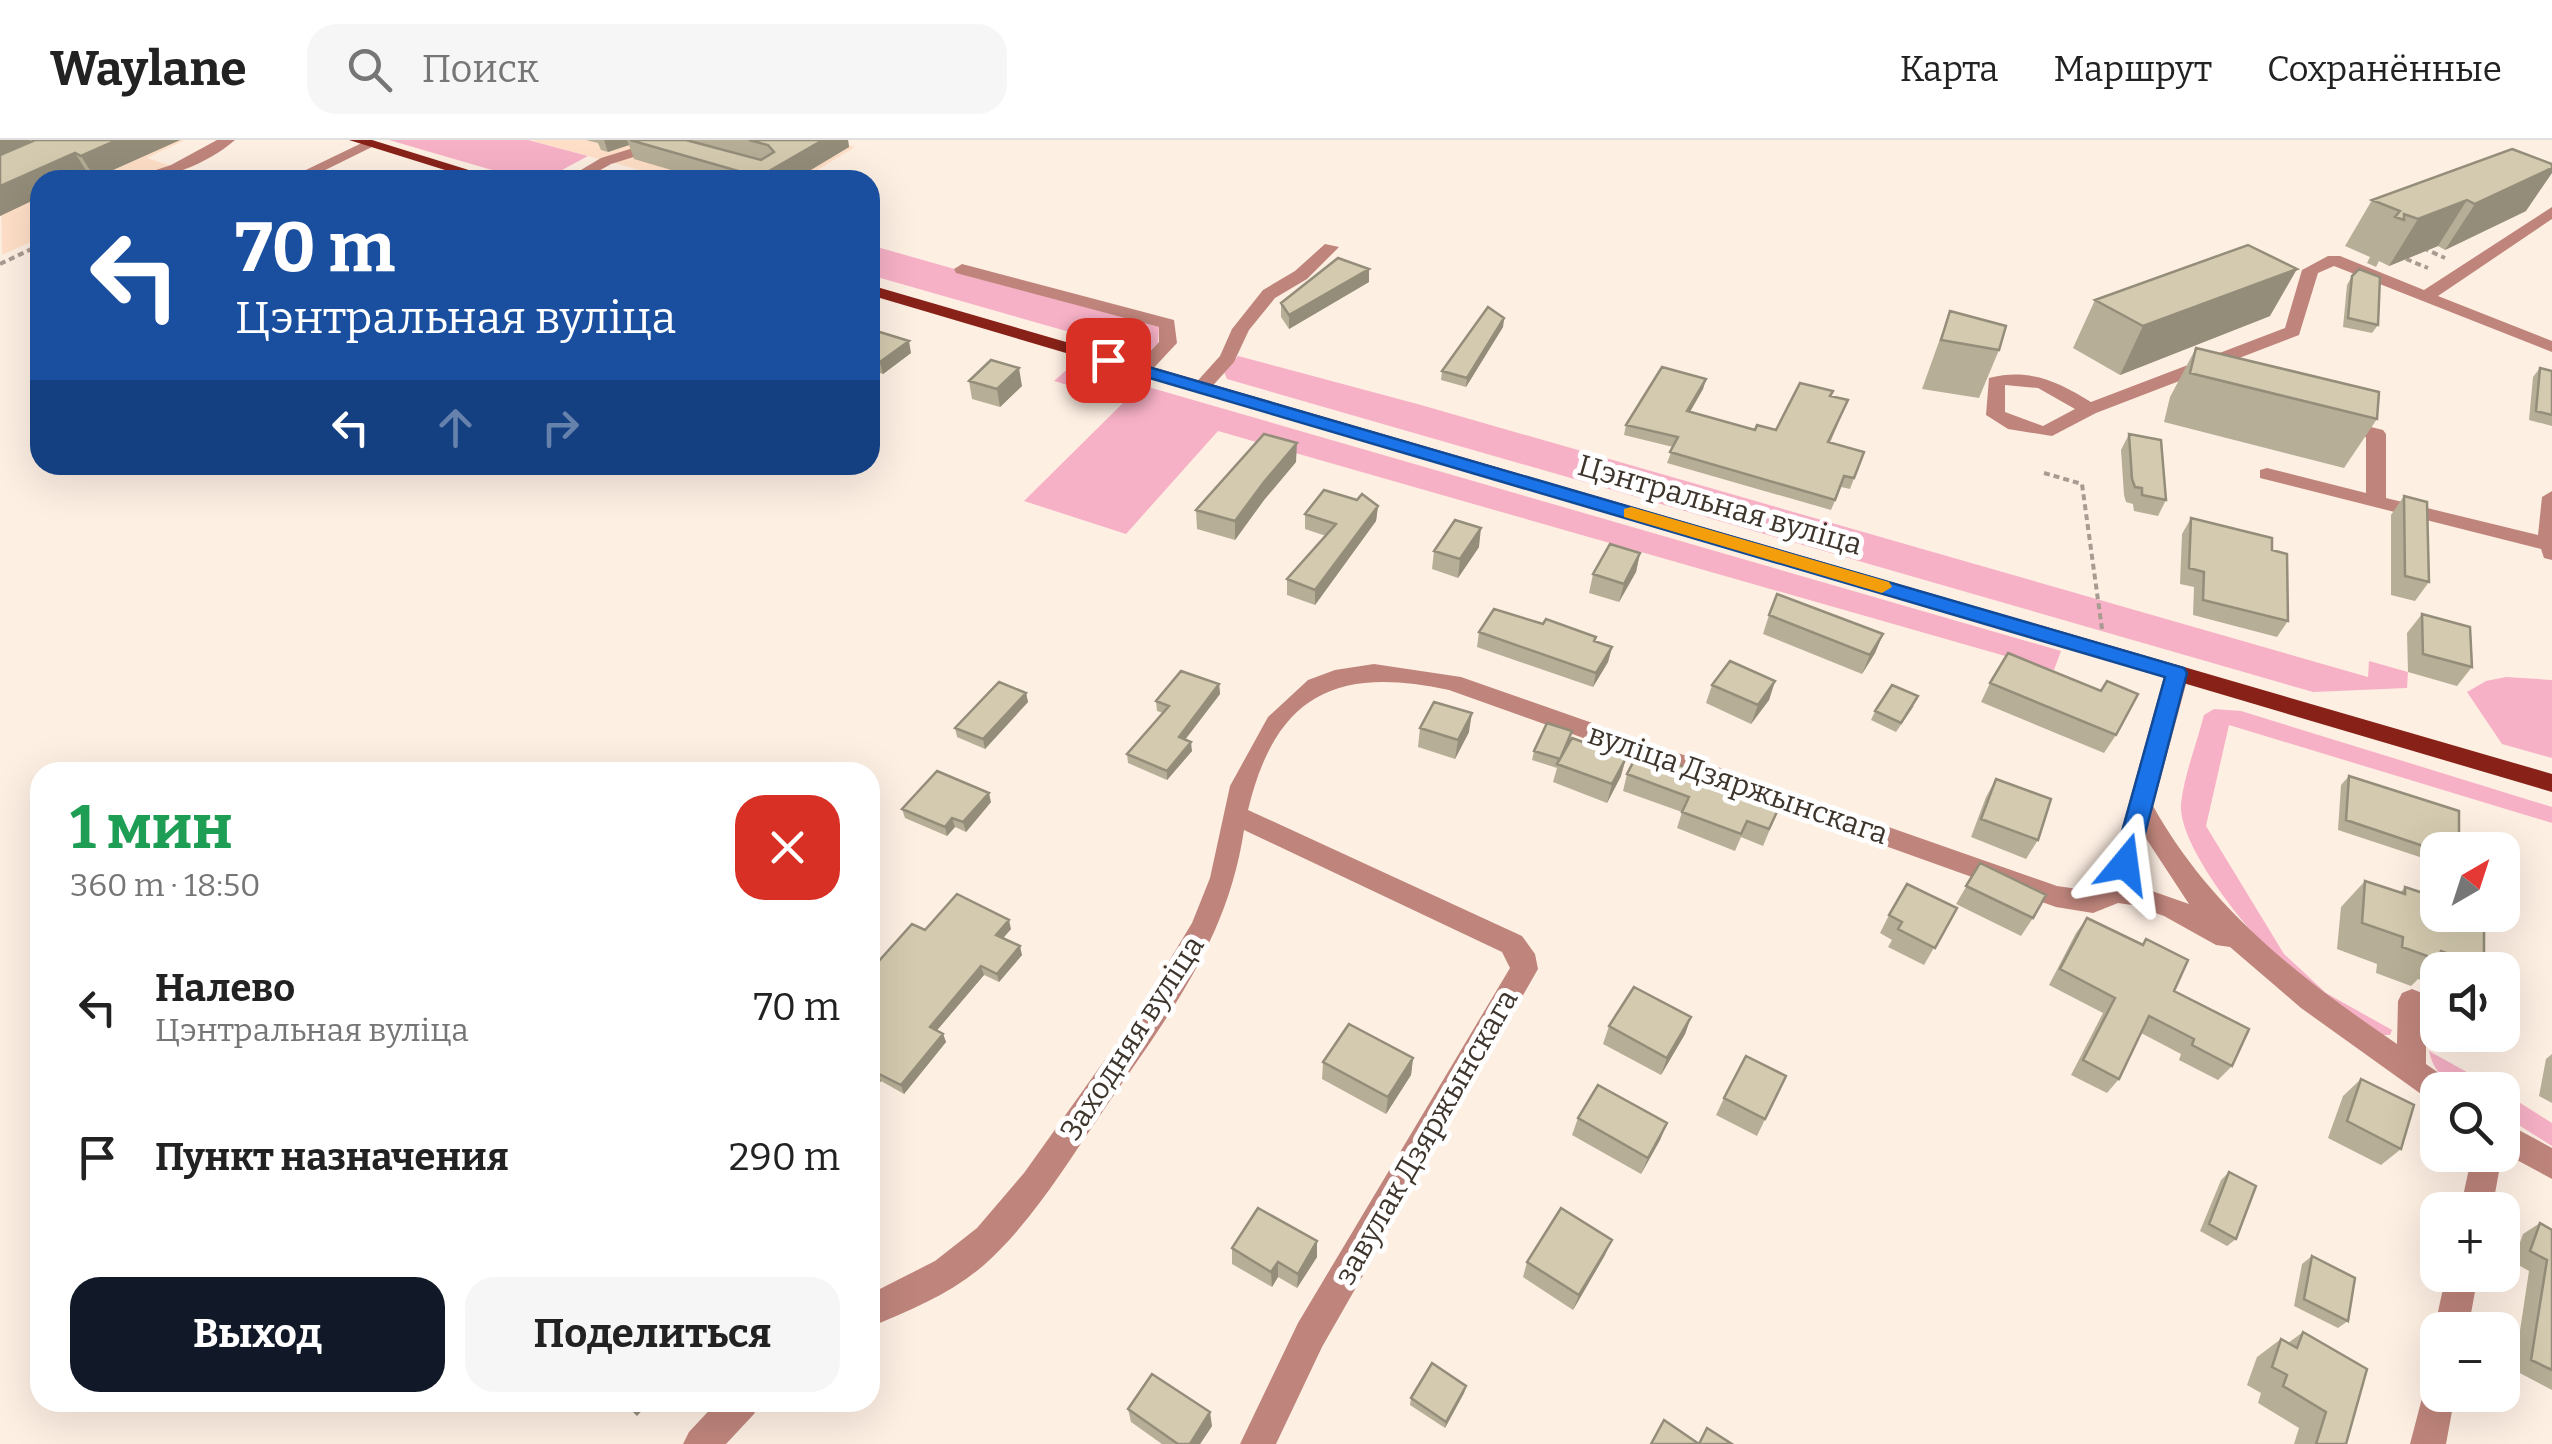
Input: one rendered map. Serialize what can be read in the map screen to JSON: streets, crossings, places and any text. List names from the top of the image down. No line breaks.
{"streets":{"main road":["Цэнтральная вуліца"],"street":["вуліца Дзяржынскага","Заходняя вуліца","завулак Дзяржынскага"]},"crossings":[["вуліца Дзяржынскага","Заходняя вуліца"],["Заходняя вуліца","завулак Дзяржынскага"]],"north":"top right","page":{"header":"Waylane","search":"Поиск","nav":["Карта","Маршрут","Сохранённые"],"turn":["70 m","Цэнтральная вуліца"],"heading":["1 мин","360 m · 18:50"],"map_buttons":["+","−"],"list":[{"name":"Налево","note":"Цэнтральная вуліца","value":"70 m"},{"name":"Пункт назначения","value":"290 m"}],"buttons":["Выход","Поделиться"]}}
